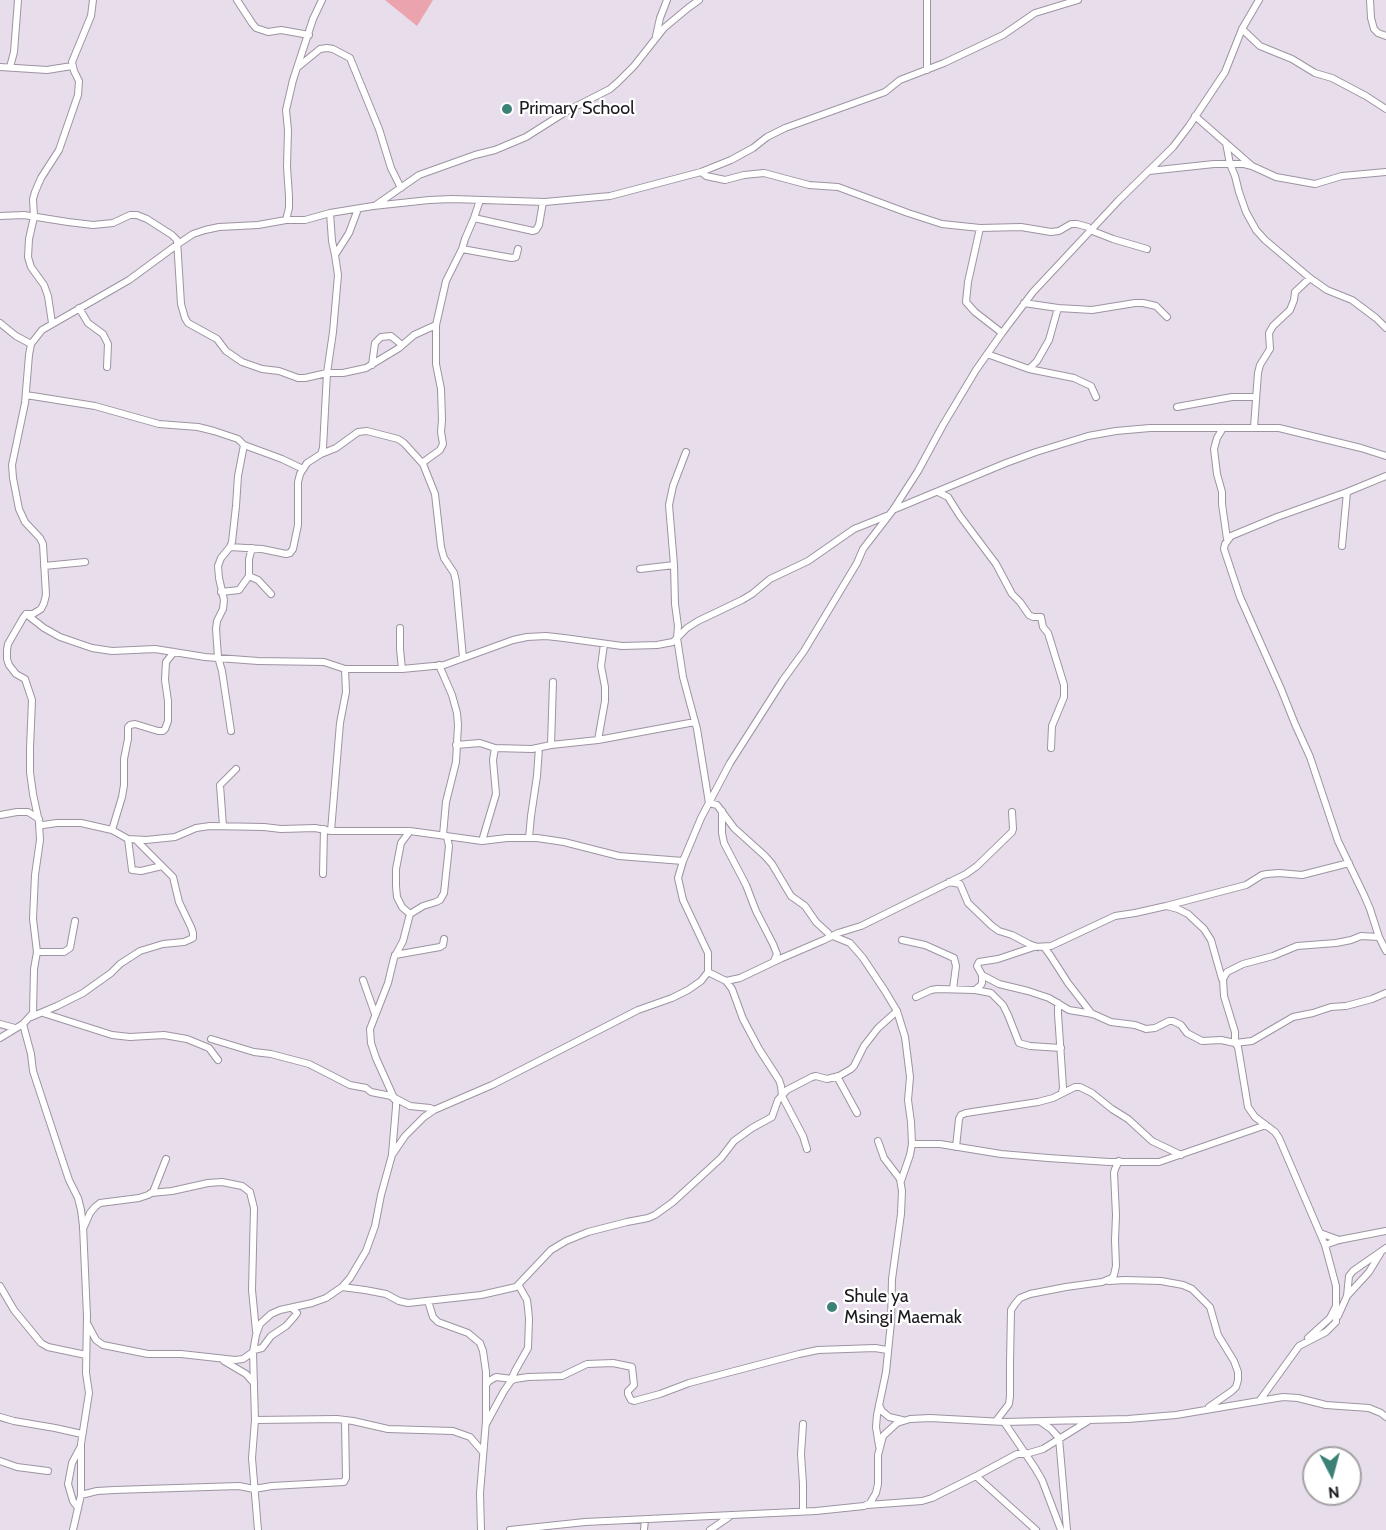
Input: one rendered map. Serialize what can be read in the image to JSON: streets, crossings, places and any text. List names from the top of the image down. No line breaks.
{"places":["Primary School","Shule ya Msingi Maemak"],"north":"bottom"}
